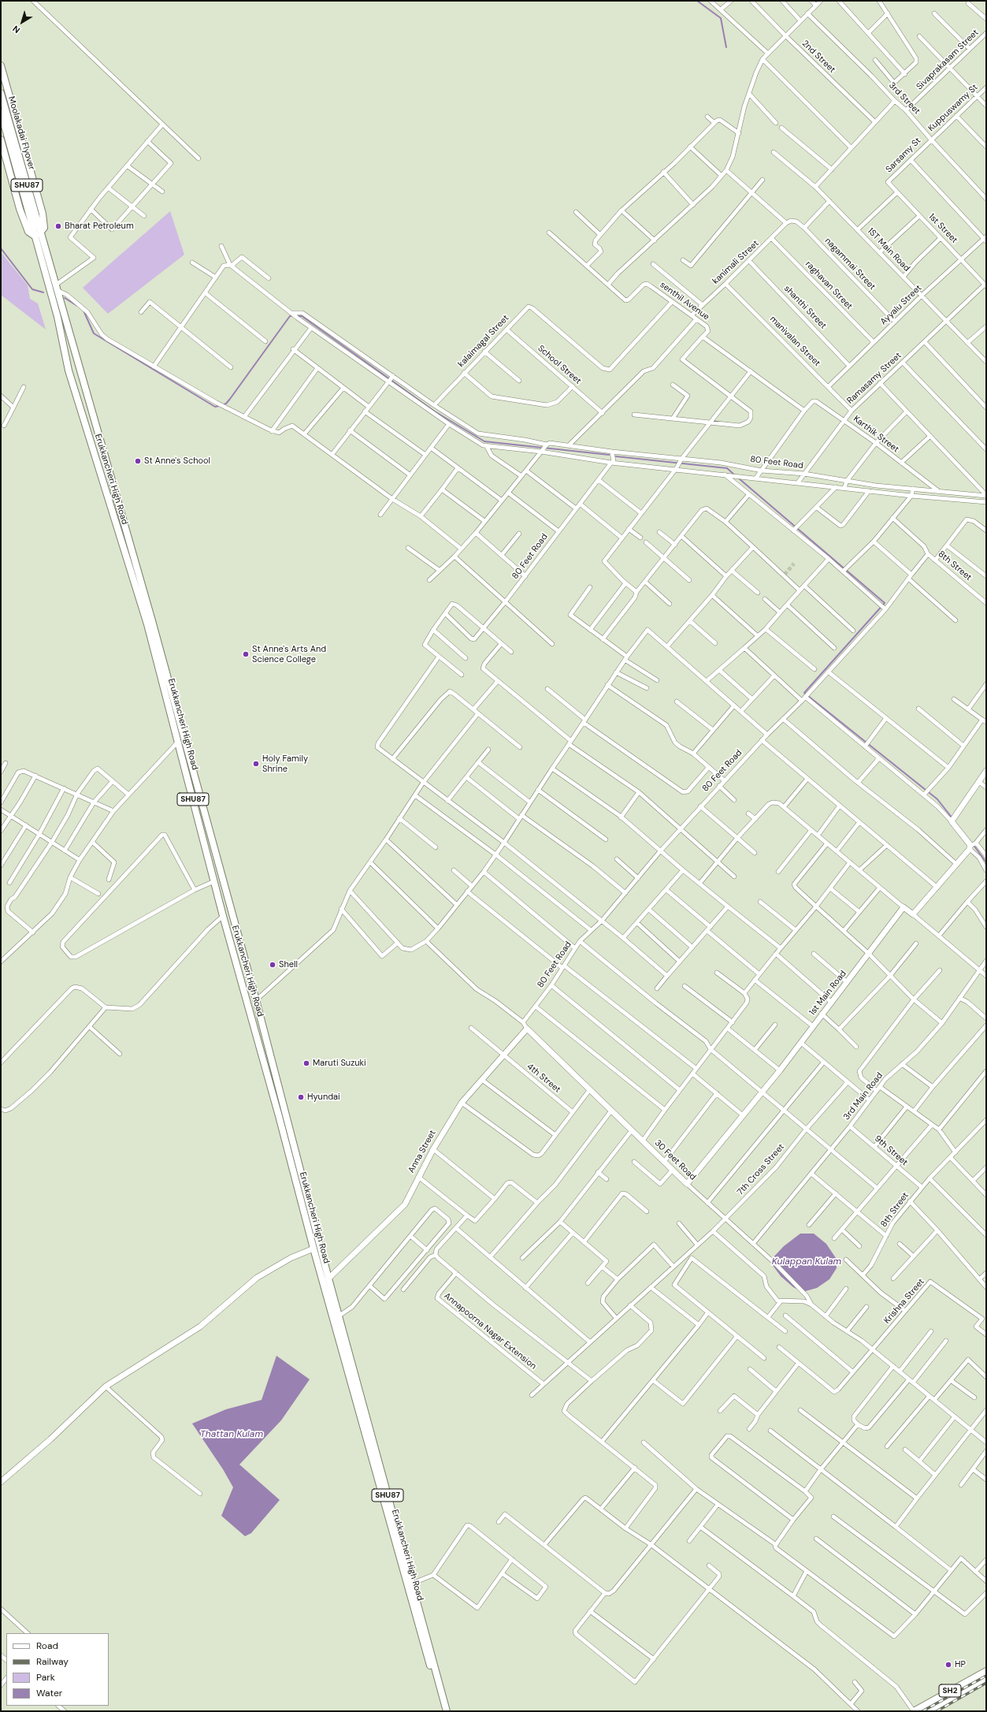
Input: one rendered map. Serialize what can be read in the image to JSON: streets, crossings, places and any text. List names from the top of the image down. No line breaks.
{"streets":{"main road":["Moolakadai Flyover","SHU87","Erukkancheri High Road","1st Main Road","Anna Street","30 Feet Road","SH2"],"street":["2nd Street","Sivaprakasam Street","3rd Street","Kuppuswamy St","Sarsamy St","1st Street","1ST Main Road","kanimali Street","nagammai Street","raghavan Street","senthil Avenue","Ayyalu Street","shanthi Street","kalaimagal Street","manivalan Street","School Street","Ramasamy Street","Karthik Street","80 Feet Road","8th Street","4th Street","3rd Main Road","9th Street","7th Cross Street","Krishna Street","Annapoorna Nagar Extension"]},"crossings":[["Sivaprakasam Street","3rd Street"],["3rd Street","Kuppuswamy St"],["3rd Street","Sarsamy St"],["Kuppuswamy St","Sarsamy St"],["Moolakadai Flyover","SHU87"],["Moolakadai Flyover","Erukkancheri High Road"],["Sarsamy St","1st Street"],["SHU87","Erukkancheri High Road"],["SHU87","Anna Street"],["1st Street","Ayyalu Street"],["1st Street","Ramasamy Street"],["1ST Main Road","Ayyalu Street"],["1ST Main Road","Ramasamy Street"],["kanimali Street","nagammai Street"],["kanimali Street","raghavan Street"],["kanimali Street","senthil Avenue"],["kanimali Street","shanthi Street"],["kanimali Street","manivalan Street"],["nagammai Street","Ayyalu Street"],["raghavan Street","Ayyalu Street"],["senthil Avenue","kalaimagal Street"],["Ayyalu Street","shanthi Street"],["Ayyalu Street","manivalan Street"],["kalaimagal Street","School Street"],["kalaimagal Street","80 Feet Road"],["manivalan Street","Ramasamy Street"],["Ramasamy Street","Karthik Street"],["Ramasamy Street","80 Feet Road"],["Karthik Street","80 Feet Road"],["80 Feet Road","8th Street"],["8th Street","9th Street"],["1st Main Road","30 Feet Road"],["4th Street","Anna Street"],["3rd Main Road","9th Street"],["3rd Main Road","30 Feet Road"],["Anna Street","30 Feet Road"],["30 Feet Road","7th Cross Street"],["7th Cross Street","Annapoorna Nagar Extension"]],"water":["Kulappan Kulam","Thattan Kulam"],"places":["Bharat Petroleum","St Anne's School","St Anne's Arts And Science College","Holy Family Shrine","Shell","Maruti Suzuki","Hyundai","HP"],"legend":["Road","Railway","Park","Water"],"north":"bottom left"}
